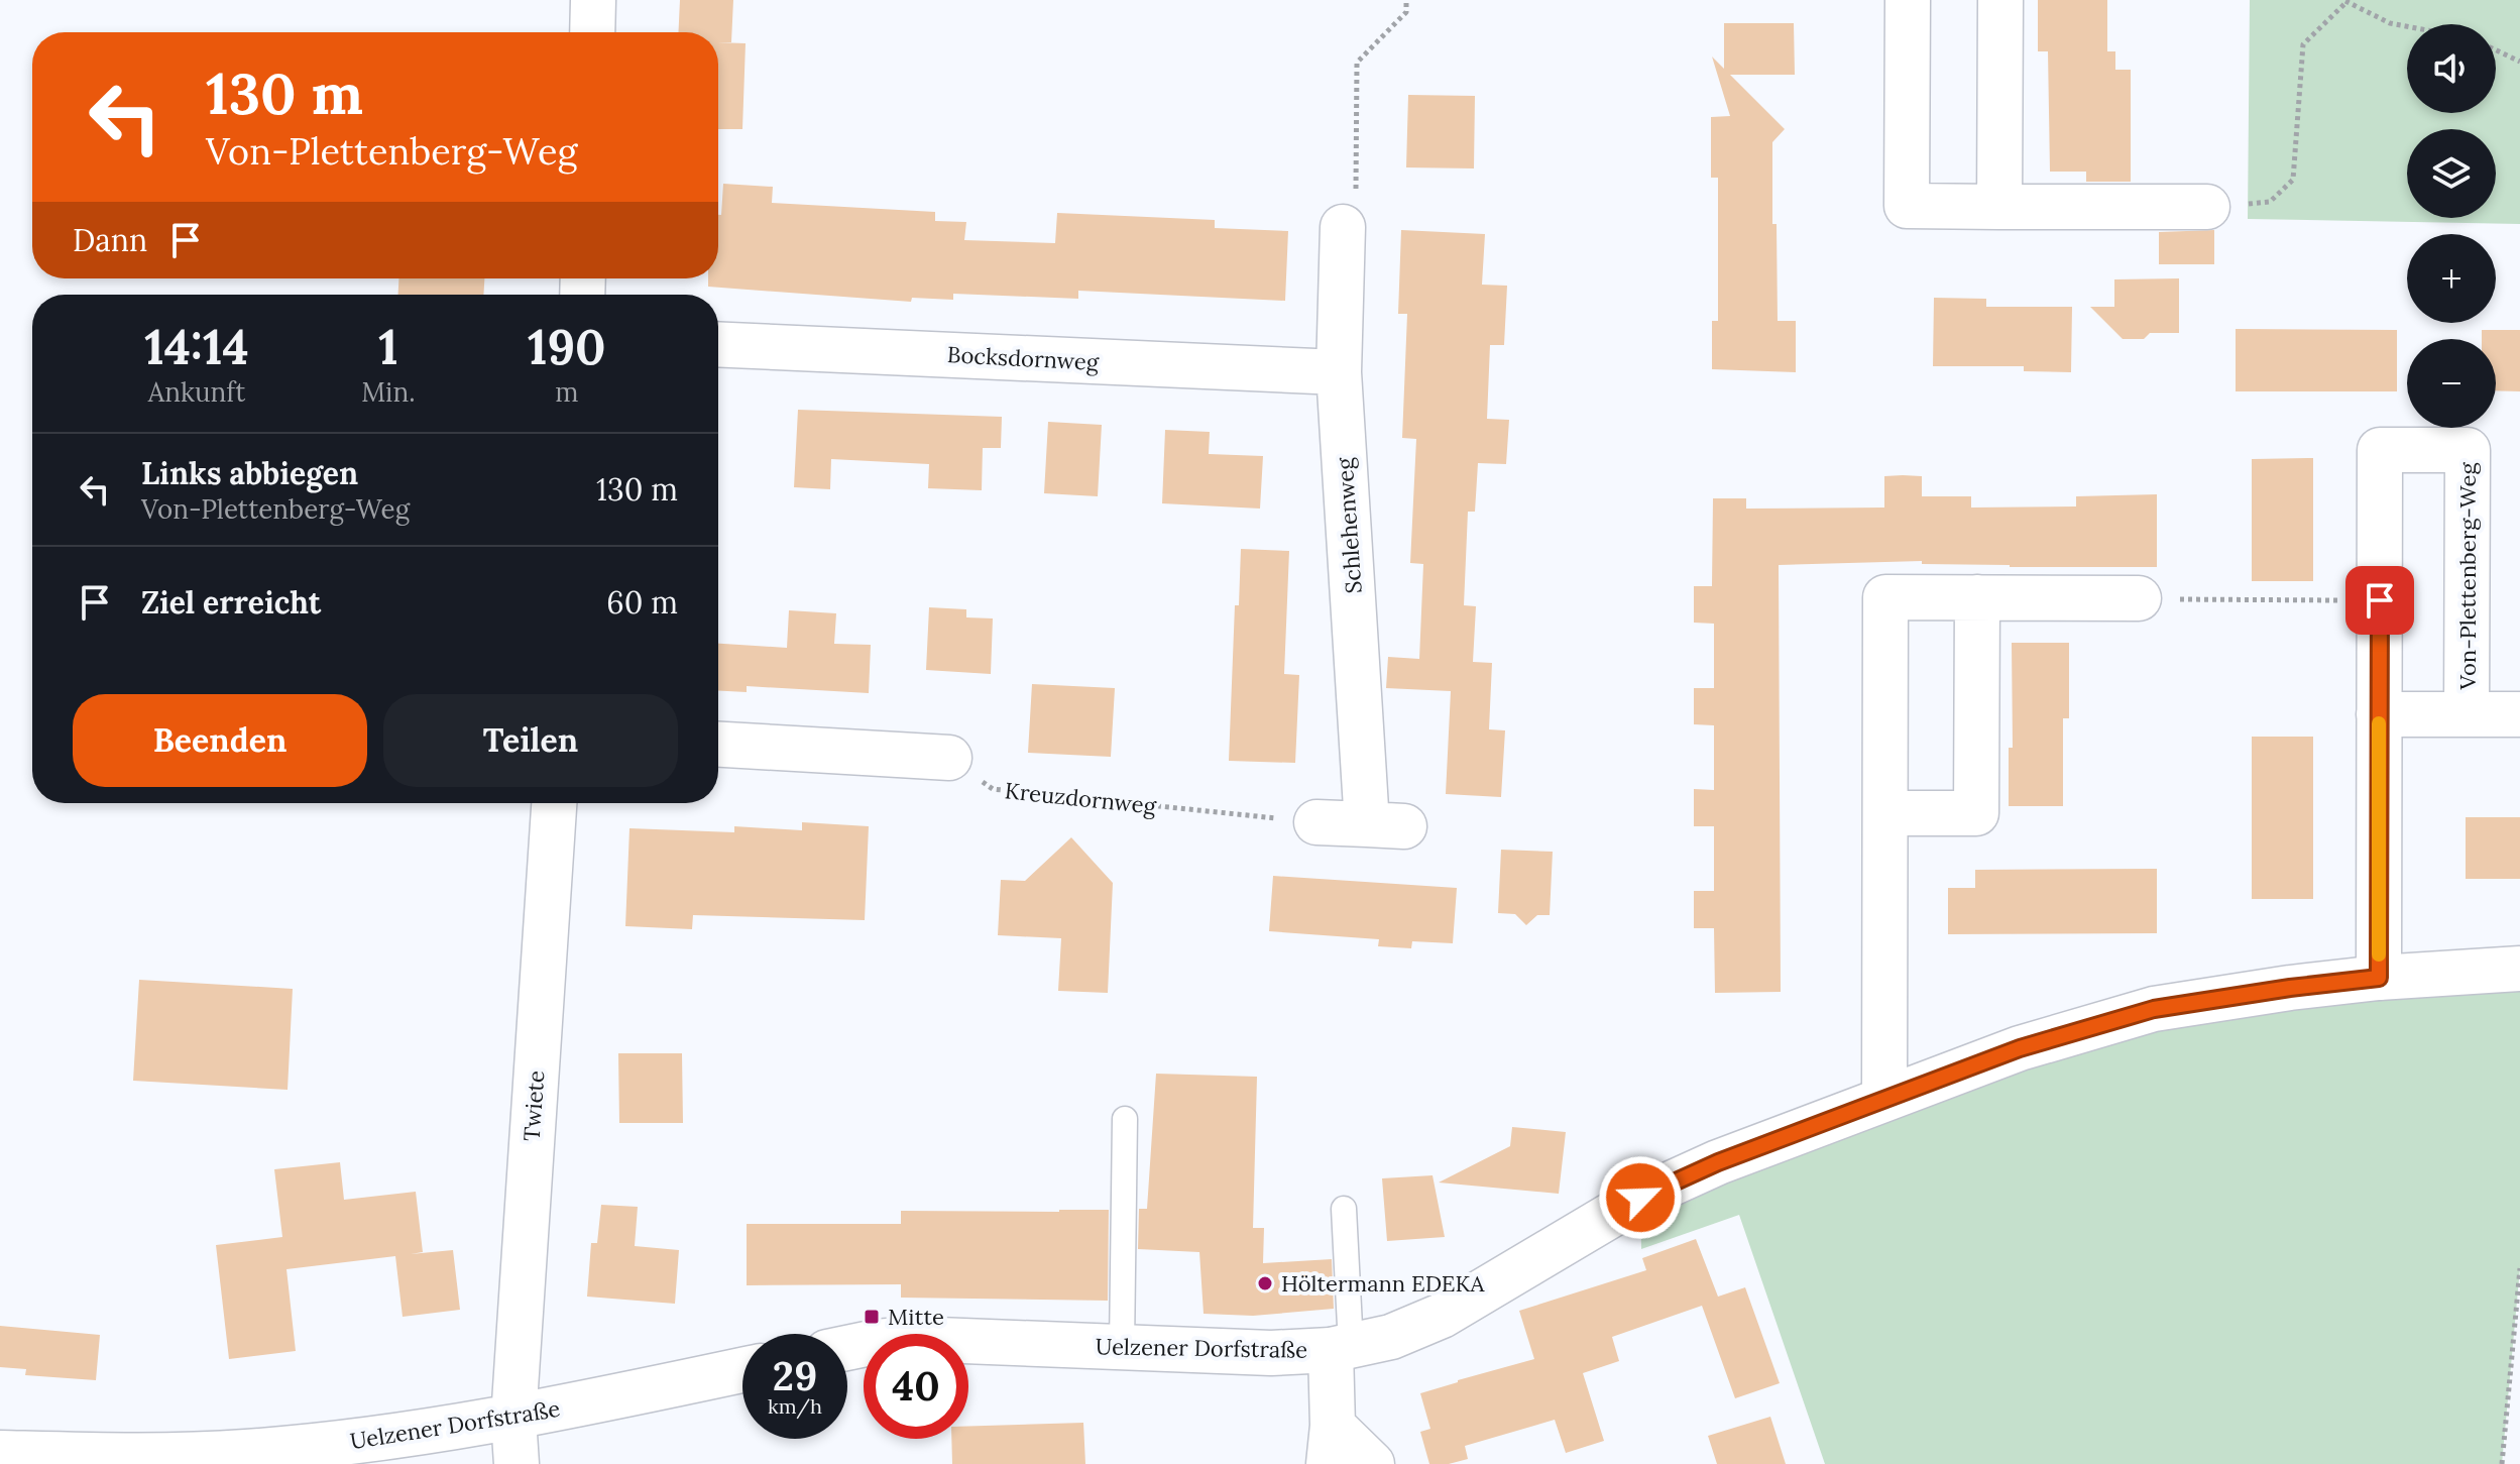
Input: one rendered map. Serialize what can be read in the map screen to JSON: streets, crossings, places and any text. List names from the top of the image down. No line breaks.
{"streets":{"street":["Bocksdornweg","Schlehenweg","Von-Plettenberg-Weg","Twiete","Uelzener Dorfstraße"],"path":["Kreuzdornweg"]},"crossings":[["Bocksdornweg","Schlehenweg"],["Schlehenweg","Kreuzdornweg"],["Von-Plettenberg-Weg","Uelzener Dorfstraße"],["Twiete","Uelzener Dorfstraße"]],"places":{"other":["Höltermann EDEKA"],"transit":["Mitte"]},"page":{"map_buttons":["+","−"],"turn":["130 m","Von-Plettenberg-Weg"],"then":"Dann","eta":["14:14","Ankunft","1","Min.","190","m"],"list":[{"name":"Links abbiegen","note":"Von-Plettenberg-Weg","value":"130 m"},{"name":"Ziel erreicht","value":"60 m"}],"buttons":["Beenden","Teilen"],"speed":"29 km/h","limit":"40"}}
